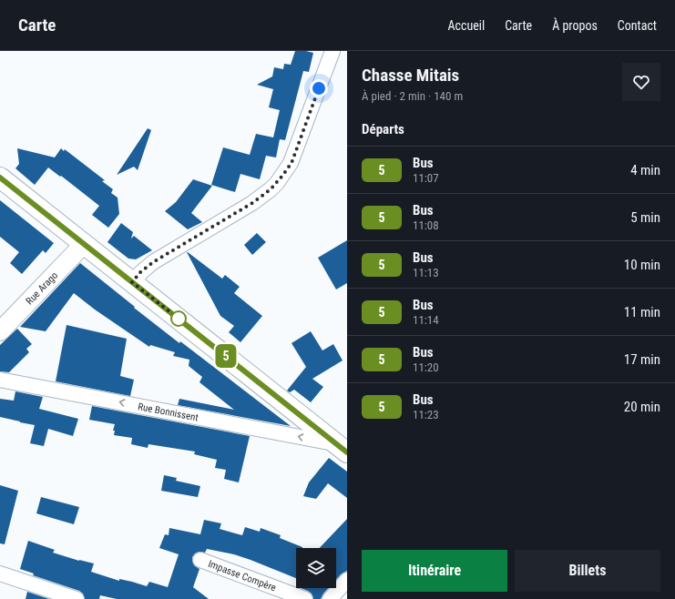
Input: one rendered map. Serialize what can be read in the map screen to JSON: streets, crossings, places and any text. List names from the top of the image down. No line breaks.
{"streets":{"street":["Rue Arago","Rue Bonnissent","Impasse Compère"]},"one_way":["Rue Bonnissent"],"lines":["bus line 5"],"page":{"header":"Carte","nav":["Accueil","Carte","À propos","Contact"],"on_map":"5","heading":[["Chasse Mitais","À pied · 2 min · 140 m"],"Départs"],"list":[{"mark":"5","name":"Bus","note":"11:07","value":"4 min"},{"mark":"5","name":"Bus","note":"11:08","value":"5 min"},{"mark":"5","name":"Bus","note":"11:13","value":"10 min"},{"mark":"5","name":"Bus","note":"11:14","value":"11 min"},{"mark":"5","name":"Bus","note":"11:20","value":"17 min"},{"mark":"5","name":"Bus","note":"11:23","value":"20 min"}],"buttons":["Itinéraire","Billets"]}}
